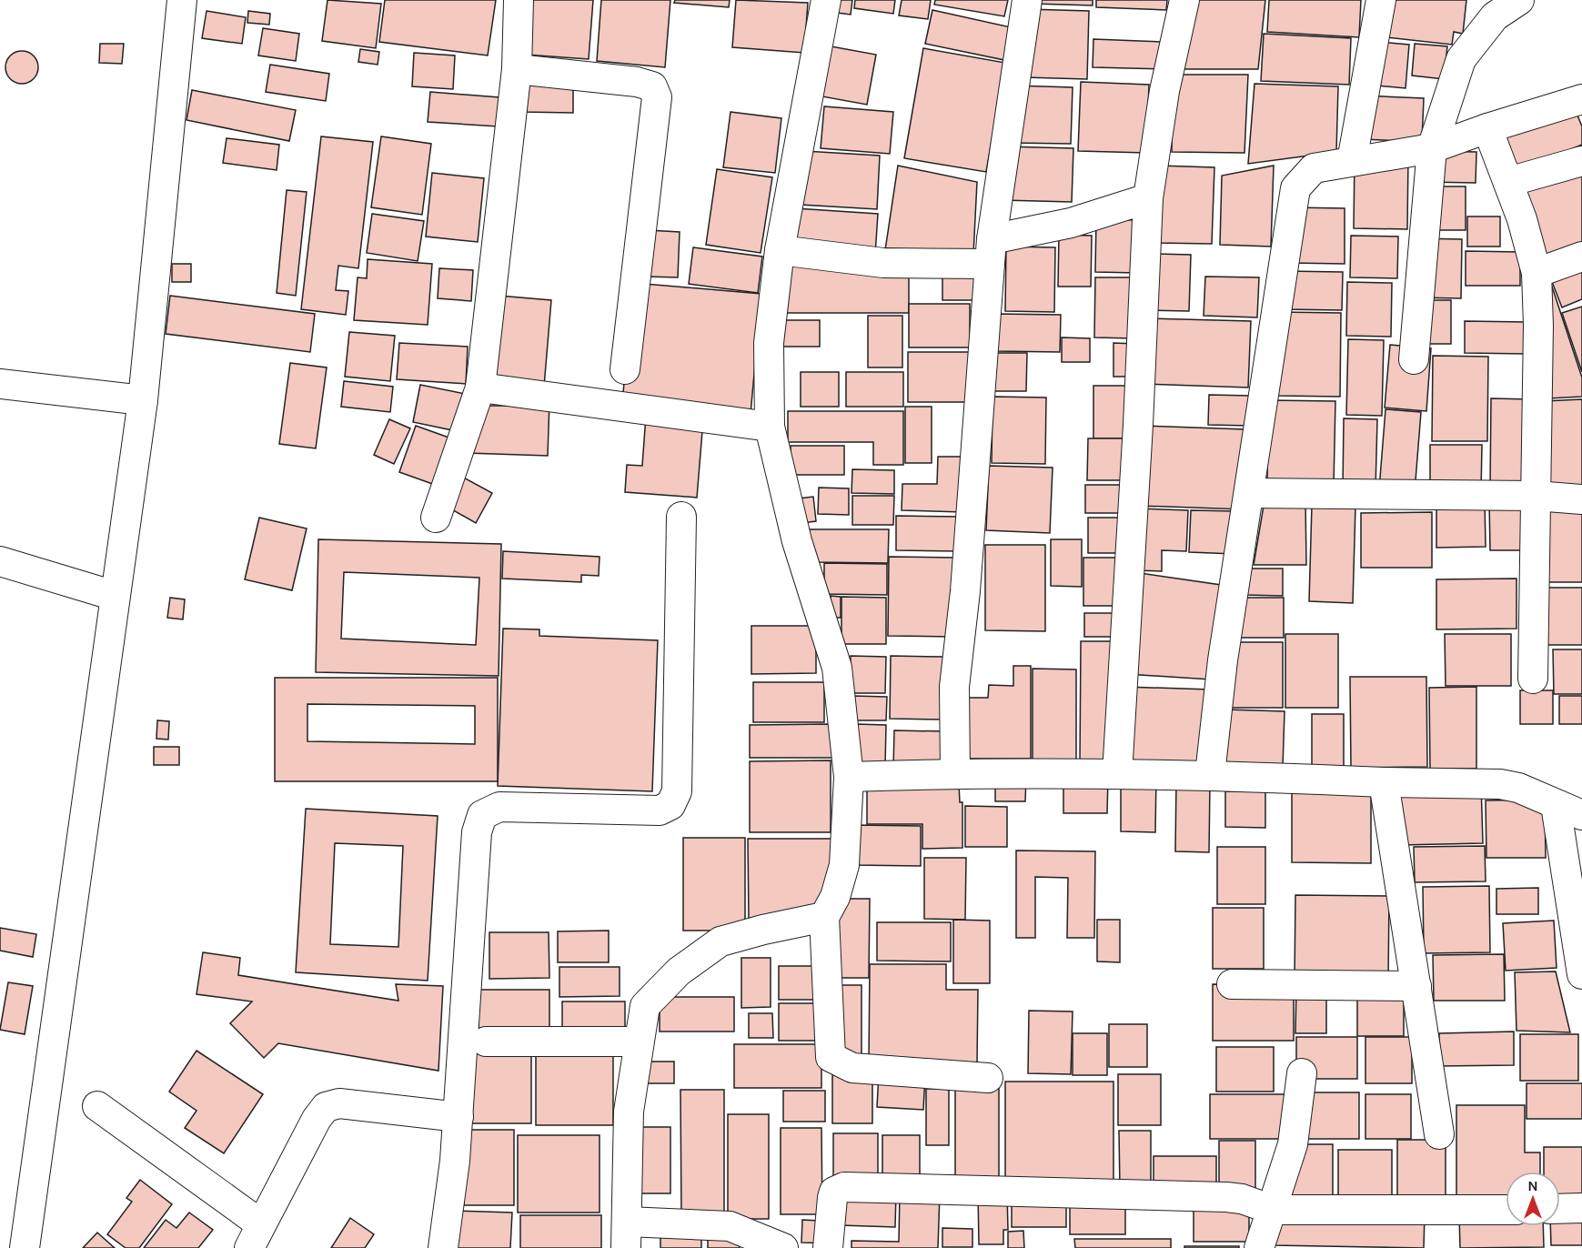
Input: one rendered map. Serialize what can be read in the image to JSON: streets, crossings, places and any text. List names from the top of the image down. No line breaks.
{"north":"top"}
